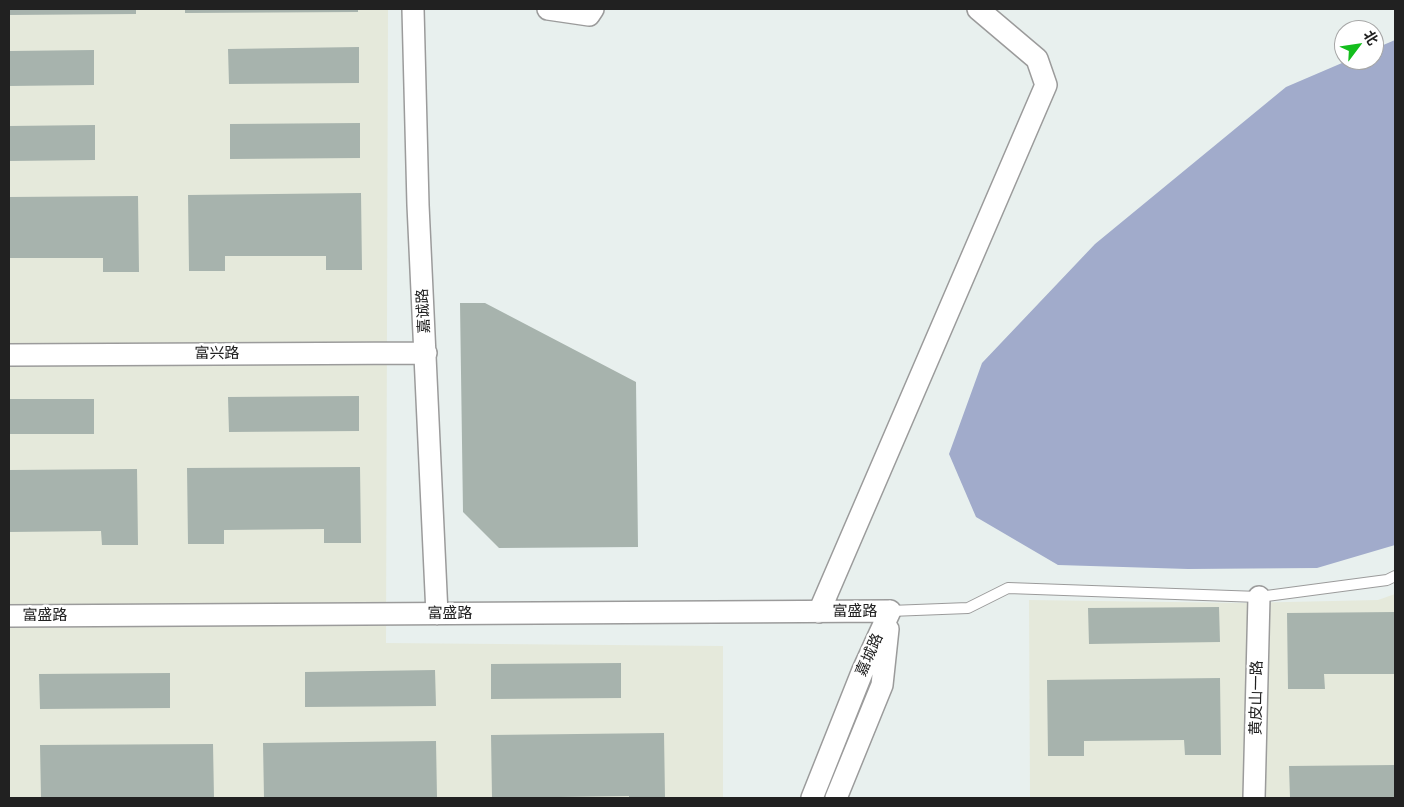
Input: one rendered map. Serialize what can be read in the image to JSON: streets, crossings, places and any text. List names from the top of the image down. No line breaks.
{"streets":{"street":["嘉诚路","富兴路","富盛路","嘉城路","黄皮山一路"]},"crossings":[["嘉诚路","富兴路"],["嘉诚路","富盛路"],["富盛路","嘉城路"]],"north":"top right"}
